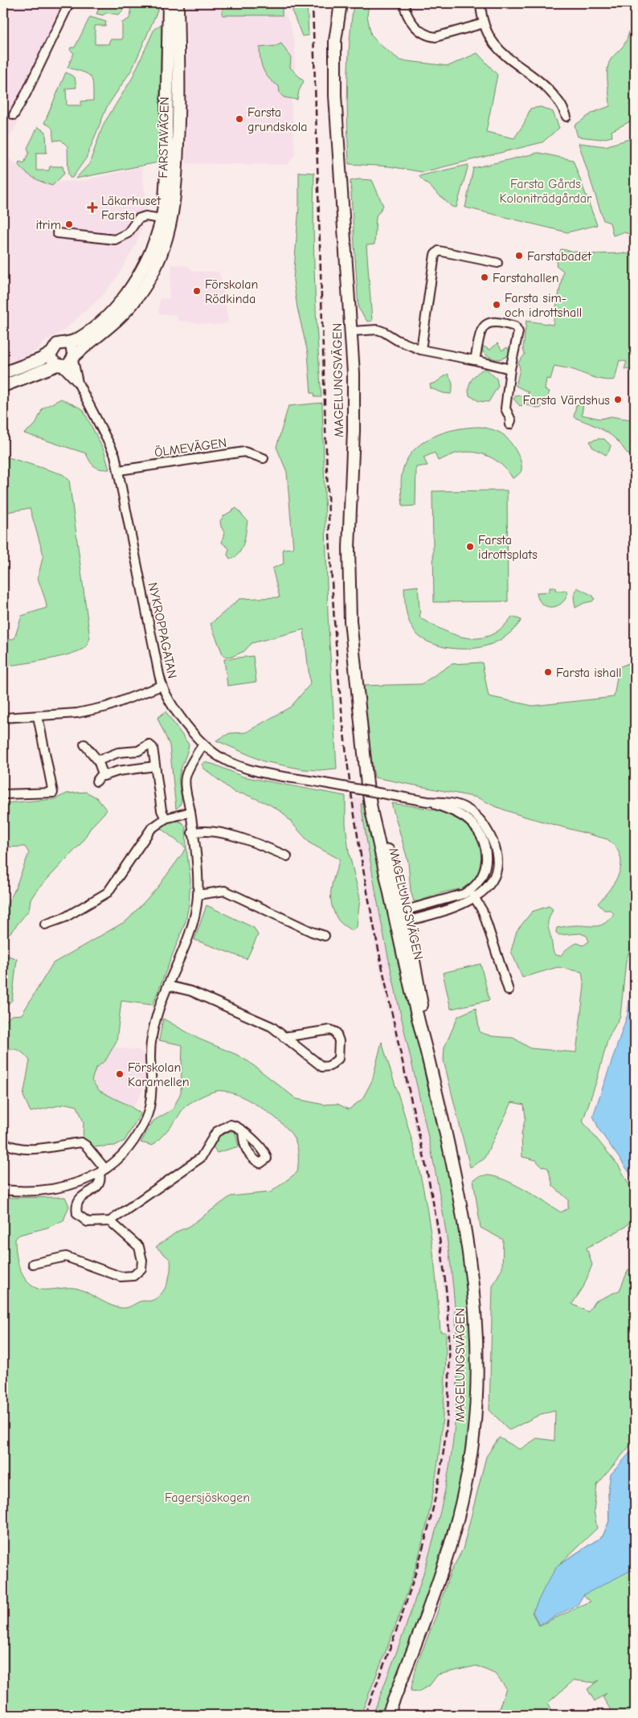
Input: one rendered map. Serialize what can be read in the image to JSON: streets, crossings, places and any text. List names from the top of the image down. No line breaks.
{"streets":{"main road":["FARSTAVÄGEN","MAGELUNGSVÄGEN"],"street":["ÖLMEVÄGEN","NYKROPPAGATAN"]},"crossings":[["FARSTAVÄGEN","NYKROPPAGATAN"],["MAGELUNGSVÄGEN","NYKROPPAGATAN"],["ÖLMEVÄGEN","NYKROPPAGATAN"]],"parks":["Farsta Gårds Koloniträdgårdar","Fagersjöskogen"],"places":{"other":["Farsta grundskola","itrim","Farstabadet","Farstahallen","Förskolan Rödkinda","Farsta sim- och idrottshall","Farsta Värdshus","Farsta idrottsplats","Farsta ishall","Förskolan Karamellen"],"health":["Läkarhuset Farsta"]}}
